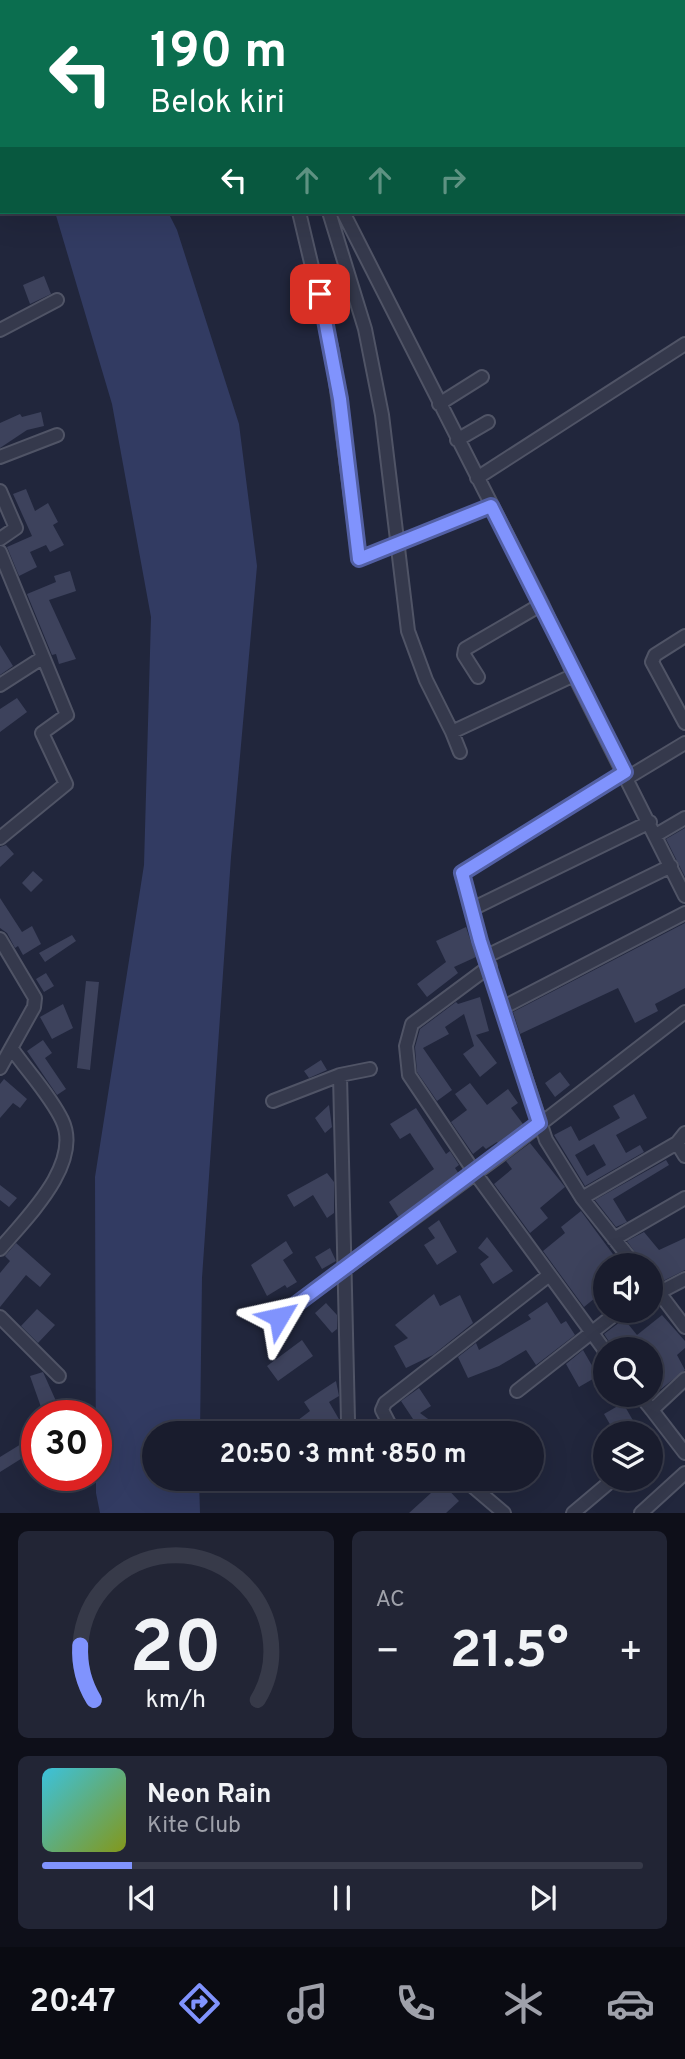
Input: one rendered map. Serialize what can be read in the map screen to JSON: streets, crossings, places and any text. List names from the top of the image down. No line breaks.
{"page":{"turn":["190 m","Belok kiri"],"limit":"30","trip":"20:50 · 3 mnt · 850 m","tile":"AC","heat":["−","21.5°","+"],"song":["Neon Rain","Kite Club"],"tabs":"20:47","gauge":["20","km/h"]}}
